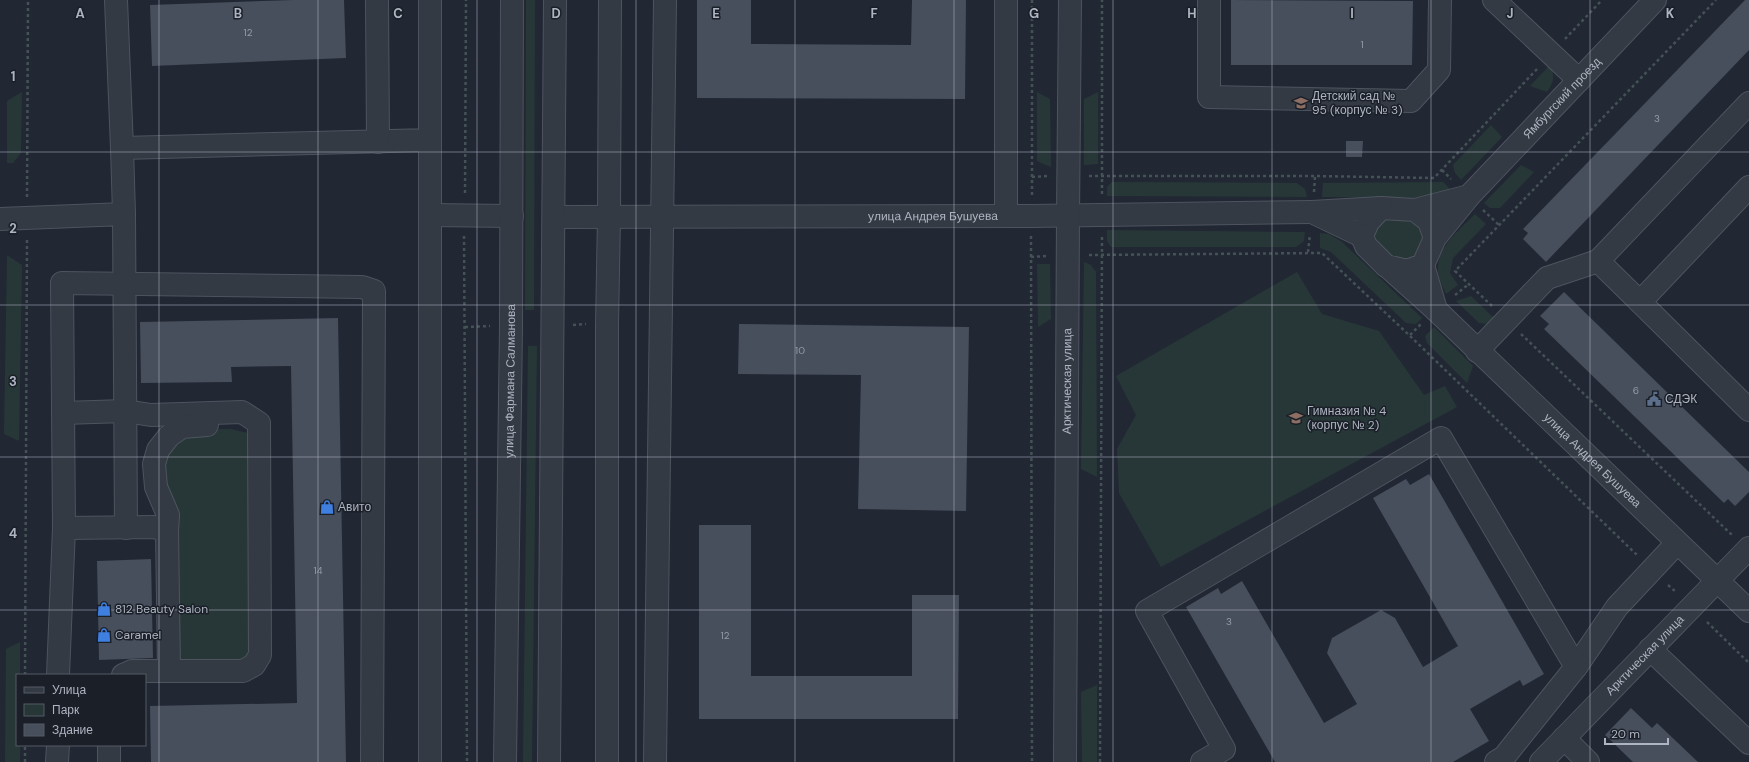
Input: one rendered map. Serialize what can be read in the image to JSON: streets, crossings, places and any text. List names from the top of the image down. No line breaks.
{"streets":{"street":["Ямбургский проезд","улица Андрея Бушуева","улица Фармана Салманова","Арктическая улица"]},"crossings":[["Ямбургский проезд","улица Андрея Бушуева"],["улица Андрея Бушуева","Арктическая улица"]],"places":{"school or university":["Детский сад № 95 (корпус № 3)","Гимназия № 4 (корпус № 2)"],"public building":["СДЭК"],"shop":["Авито","812 Beauty Salon","Caramel"]},"house_numbers":["12","1","3","10","6","14","3","12"],"legend":["Улица","Парк","Здание"],"scale_bar":"20 m","grid":{"columns":["A","B","C","D","E","F","G","H","I","J","K"],"rows":["1","2","3","4"]}}
